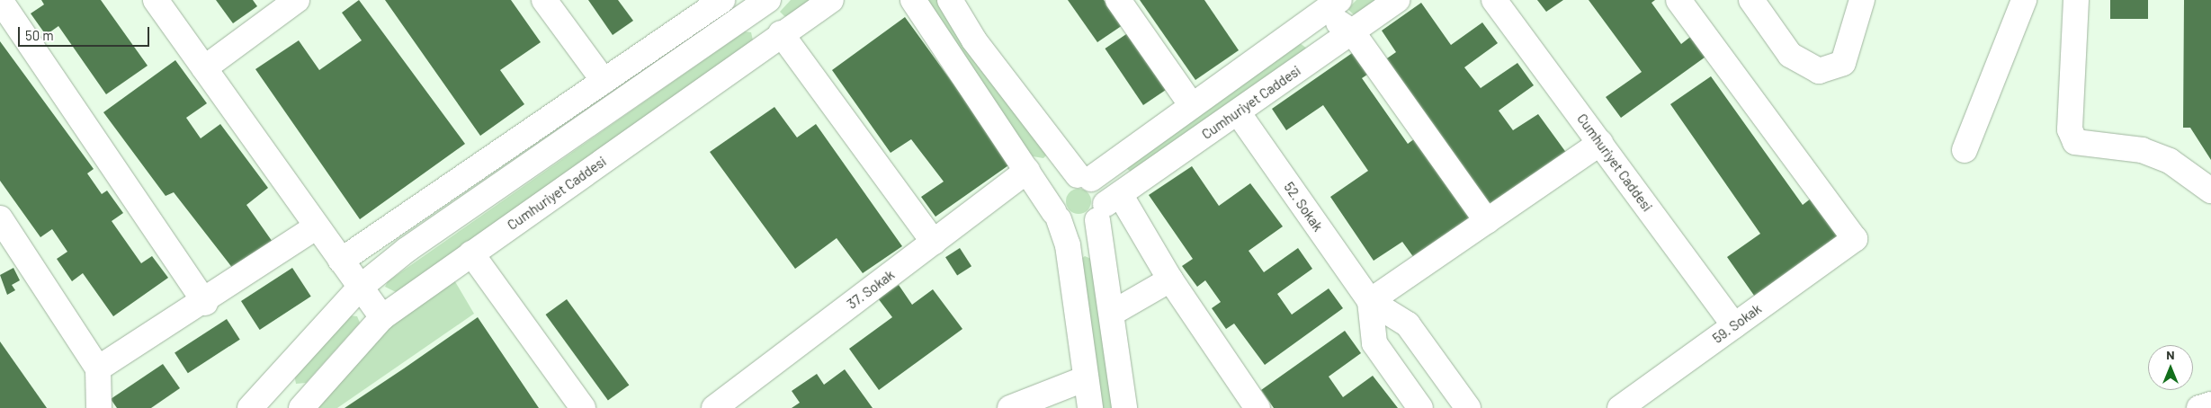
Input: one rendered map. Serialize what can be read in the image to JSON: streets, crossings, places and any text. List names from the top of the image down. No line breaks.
{"streets":{"street":["Cumhuriyet Caddesi","52. Sokak","37. Sokak","59. Sokak"]},"crossings":[["Cumhuriyet Caddesi","52. Sokak"],["Cumhuriyet Caddesi","59. Sokak"]],"scale_bar":"50 m","north":"top"}
